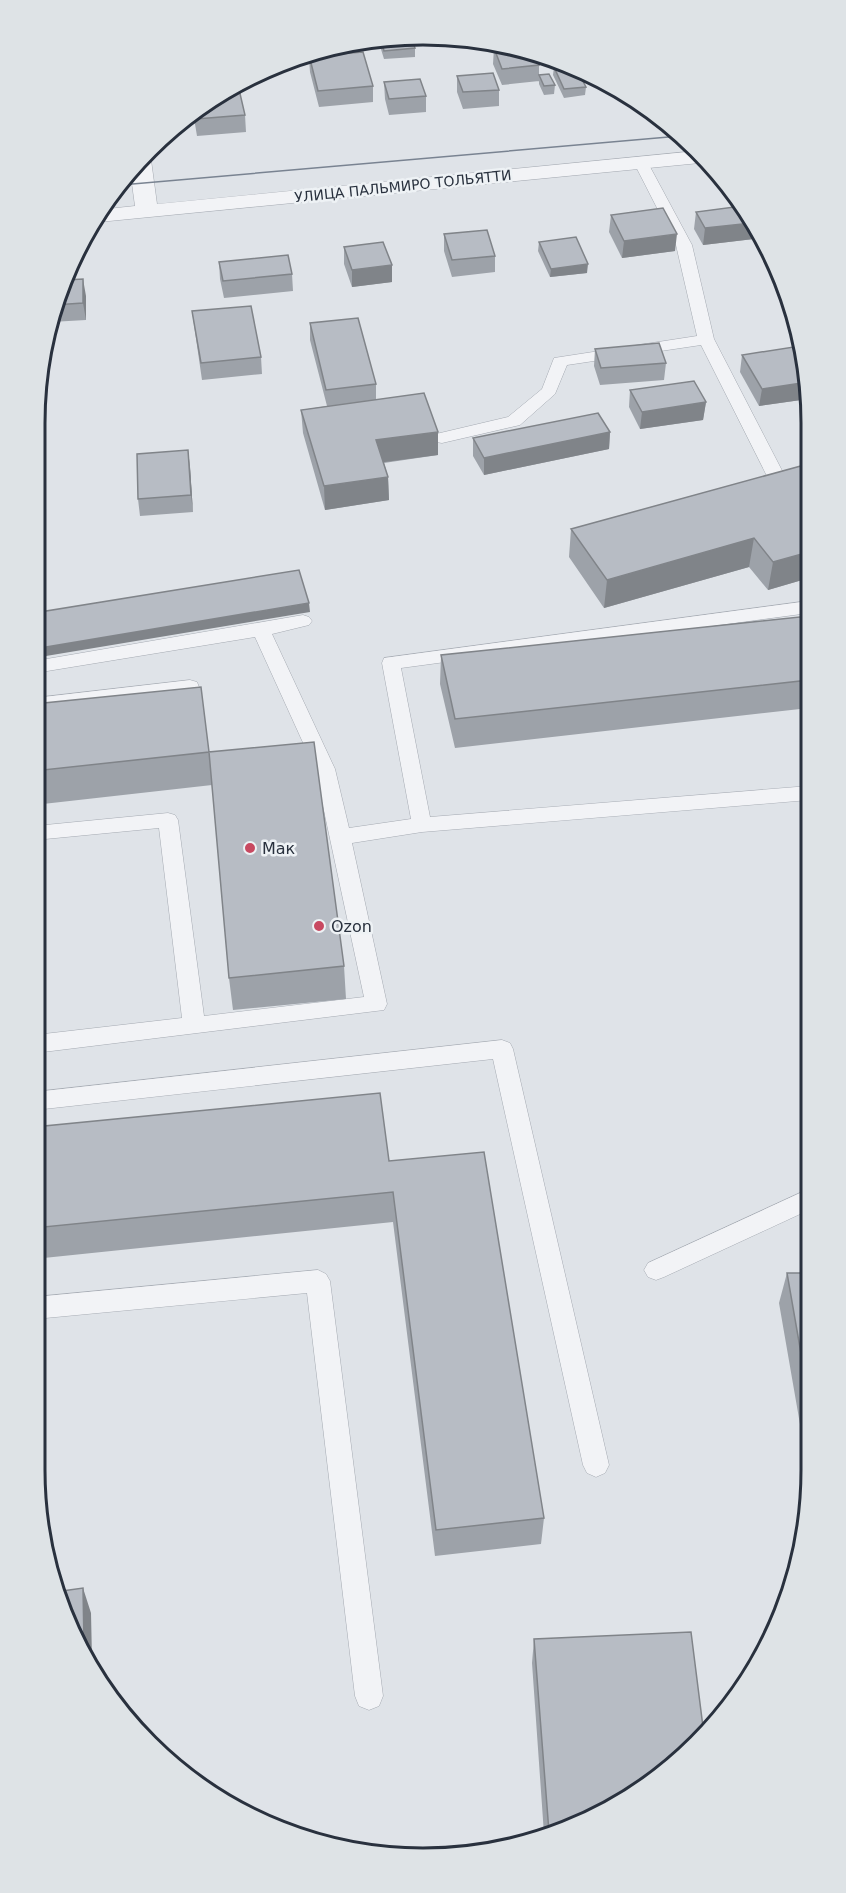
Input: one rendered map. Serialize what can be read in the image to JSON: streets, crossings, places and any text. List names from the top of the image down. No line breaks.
{"streets":{"street":["УЛИЦА ПАЛЬМИРО ТОЛЬЯТТИ"]},"places":["Мак","Ozon"]}
